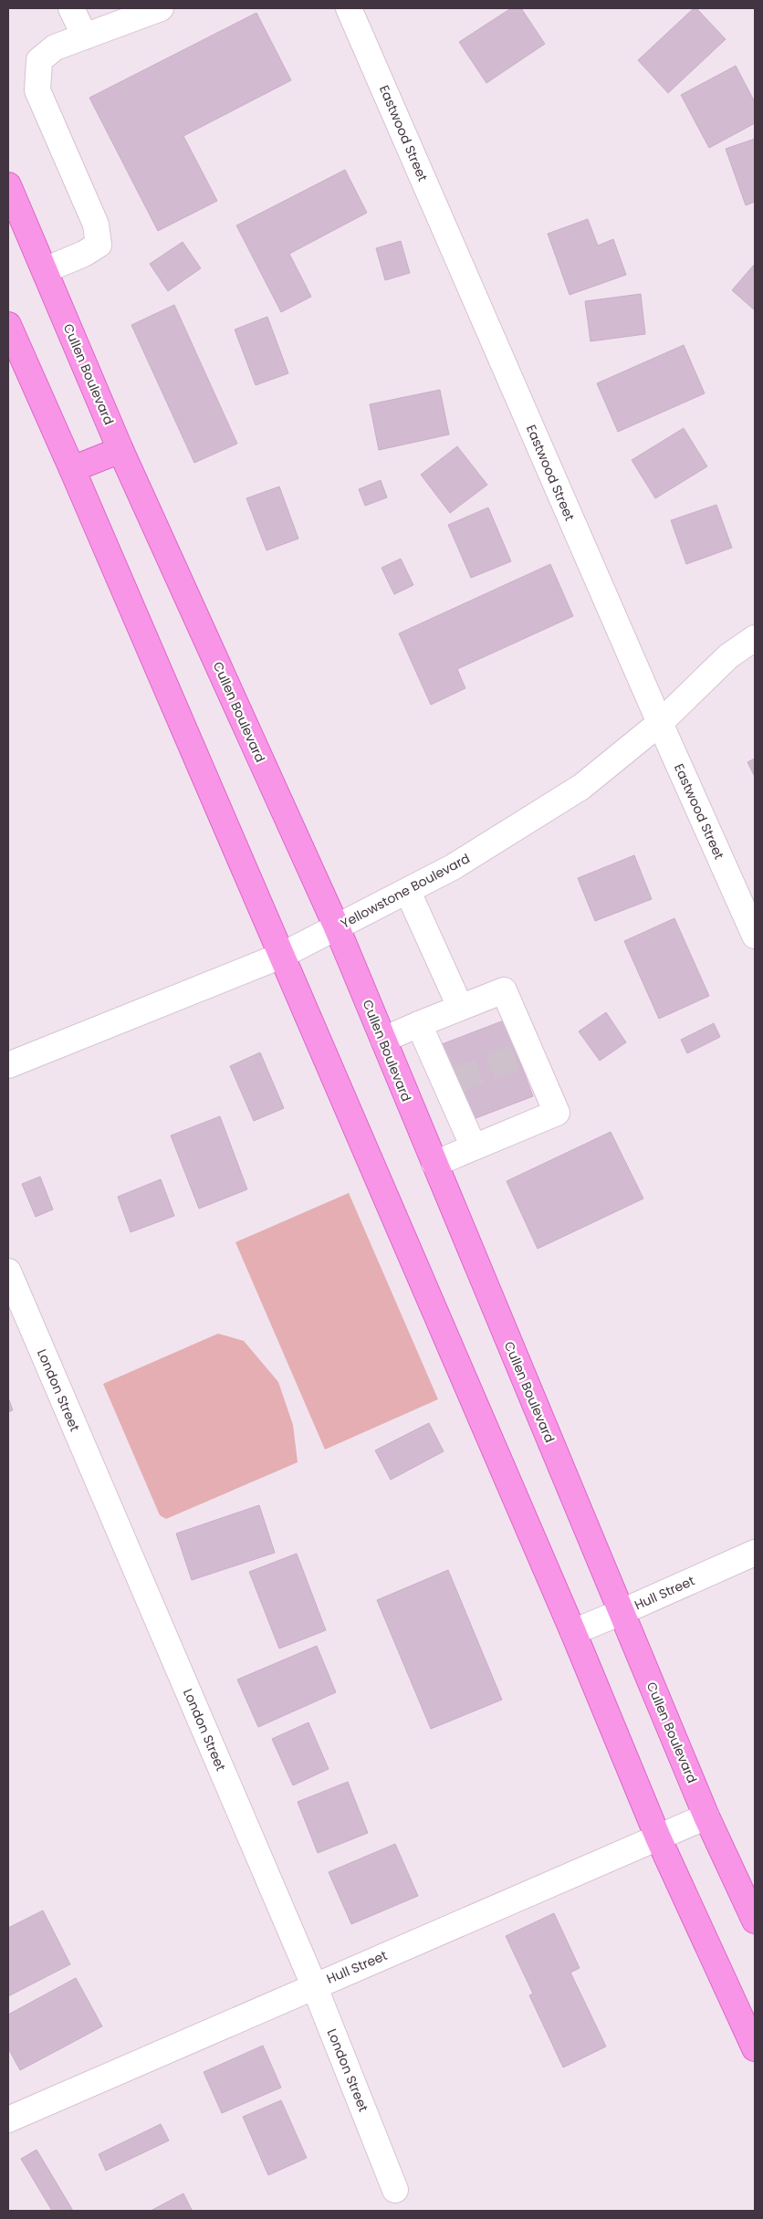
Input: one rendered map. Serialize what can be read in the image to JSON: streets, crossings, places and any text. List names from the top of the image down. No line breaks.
{"streets":{"main road":["Cullen Boulevard"],"street":["Eastwood Street","Yellowstone Boulevard","London Street","Hull Street"]},"crossings":[["Eastwood Street","Yellowstone Boulevard"],["Cullen Boulevard","Yellowstone Boulevard"],["Cullen Boulevard","Hull Street"],["London Street","Hull Street"]]}
